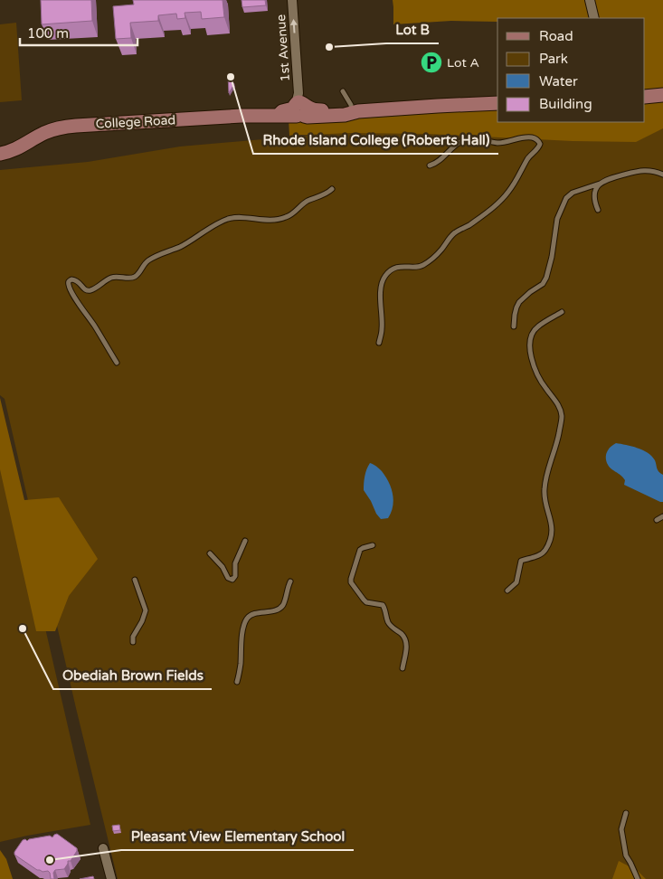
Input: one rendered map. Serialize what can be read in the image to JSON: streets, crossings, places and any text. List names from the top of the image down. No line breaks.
{"streets":{"street":["1st Avenue","College Road"]},"crossings":[["1st Avenue","College Road"]],"one_way":["1st Avenue"],"places":{"other":["Lot B","Rhode Island College (Roberts Hall)","Obediah Brown Fields","Pleasant View Elementary School"],"parking":["Lot A"]},"legend":["Road","Park","Water","Building"],"scale_bar":"100 m"}
